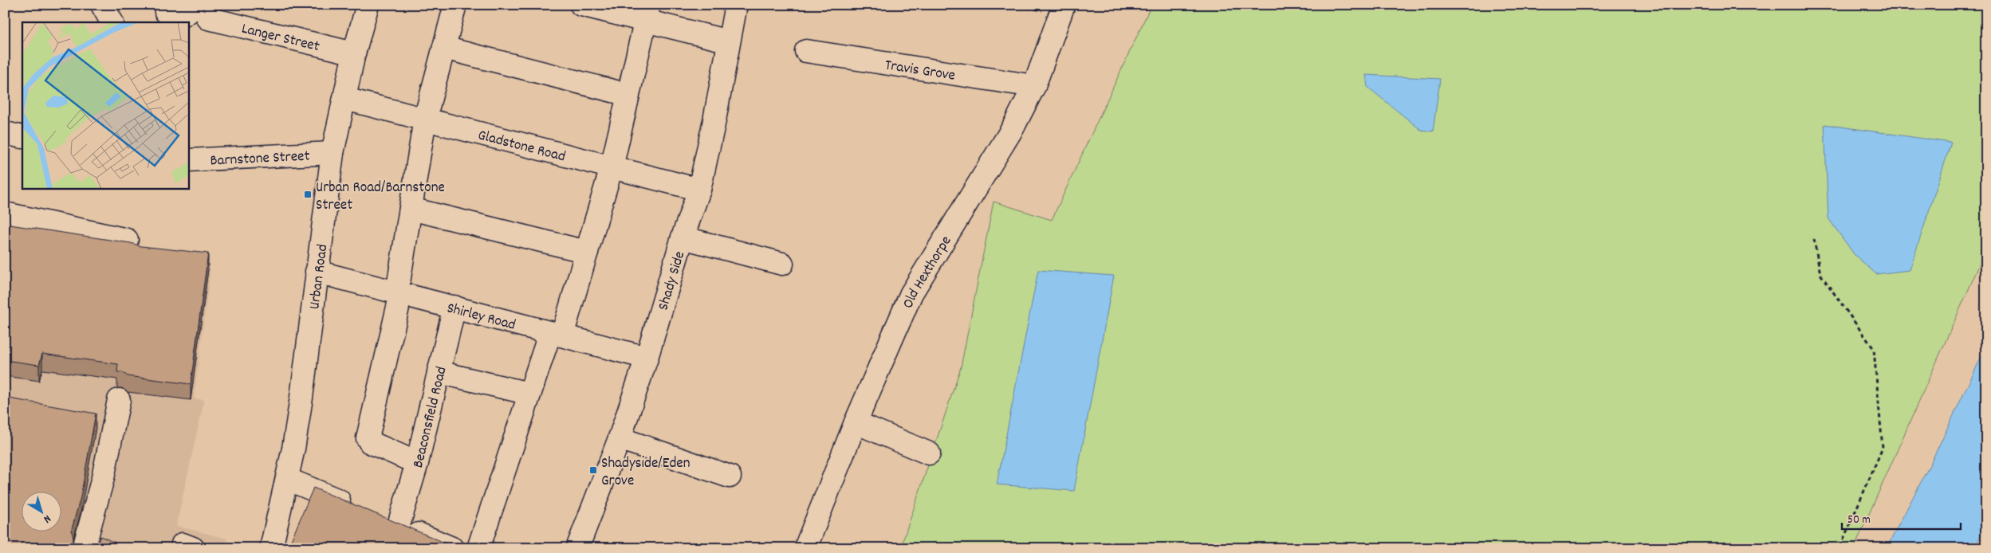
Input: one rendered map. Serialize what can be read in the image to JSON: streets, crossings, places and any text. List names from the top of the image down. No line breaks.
{"streets":{"street":["Langer Street","Travis Grove","Gladstone Road","Barnstone Street","Old Hexthorpe","Urban Road","Shady Side","Shirley Road","Beaconsfield Road"]},"crossings":[["Langer Street","Urban Road"],["Travis Grove","Old Hexthorpe"],["Gladstone Road","Urban Road"],["Gladstone Road","Shady Side"],["Barnstone Street","Urban Road"],["Urban Road","Shirley Road"],["Shady Side","Shirley Road"],["Shirley Road","Beaconsfield Road"]],"places":{"transit":["Urban Road/Barnstone Street","Shadyside/Eden Grove"]},"scale_bar":"50 m","north":"bottom right"}
